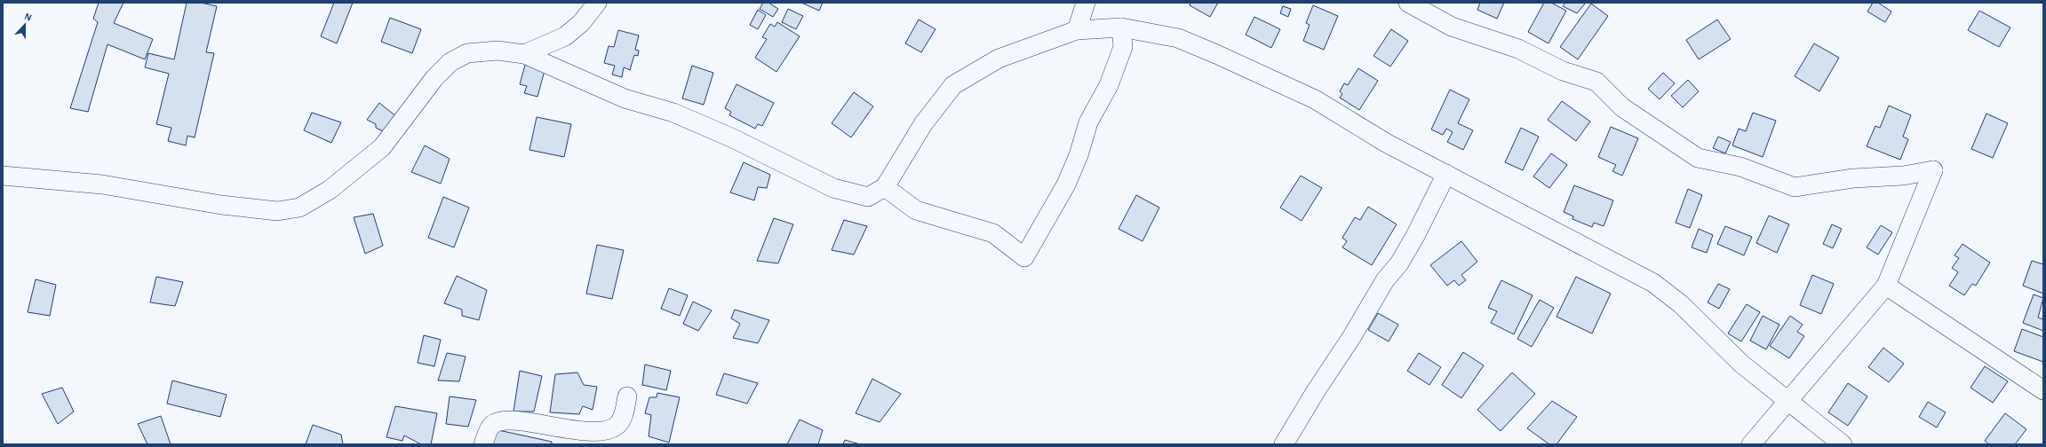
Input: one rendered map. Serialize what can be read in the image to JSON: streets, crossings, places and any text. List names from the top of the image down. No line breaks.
{"north":"top"}
